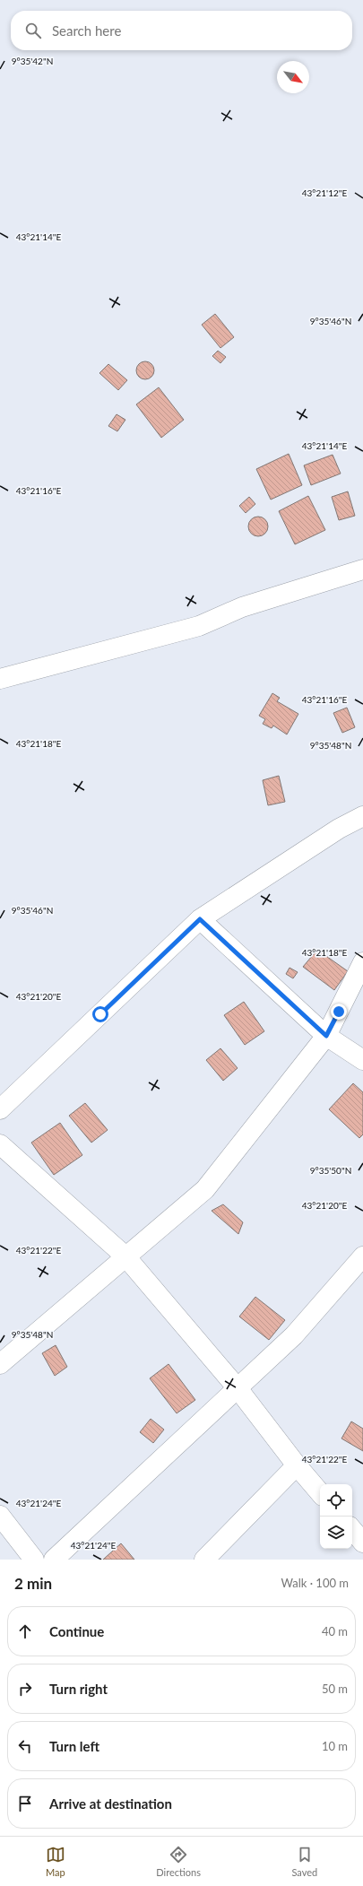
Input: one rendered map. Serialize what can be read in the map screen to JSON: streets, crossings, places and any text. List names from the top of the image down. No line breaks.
{"north":"bottom right","page":{"search":"Search here","heading":["2 min","Walk · 100 m"],"list":[["Continue","40 m"],["Turn right","50 m"],["Turn left","10 m"],"Arrive at destination"],"nav":["Map","Directions","Saved"]},"coordinates":["9°35'42\"N","43°21'12\"E","43°21'14\"E","9°35'46\"N","43°21'16\"E","43°21'18\"E","9°35'48\"N","43°21'20\"E","9°35'50\"N","43°21'22\"E","43°21'24\"E"]}
